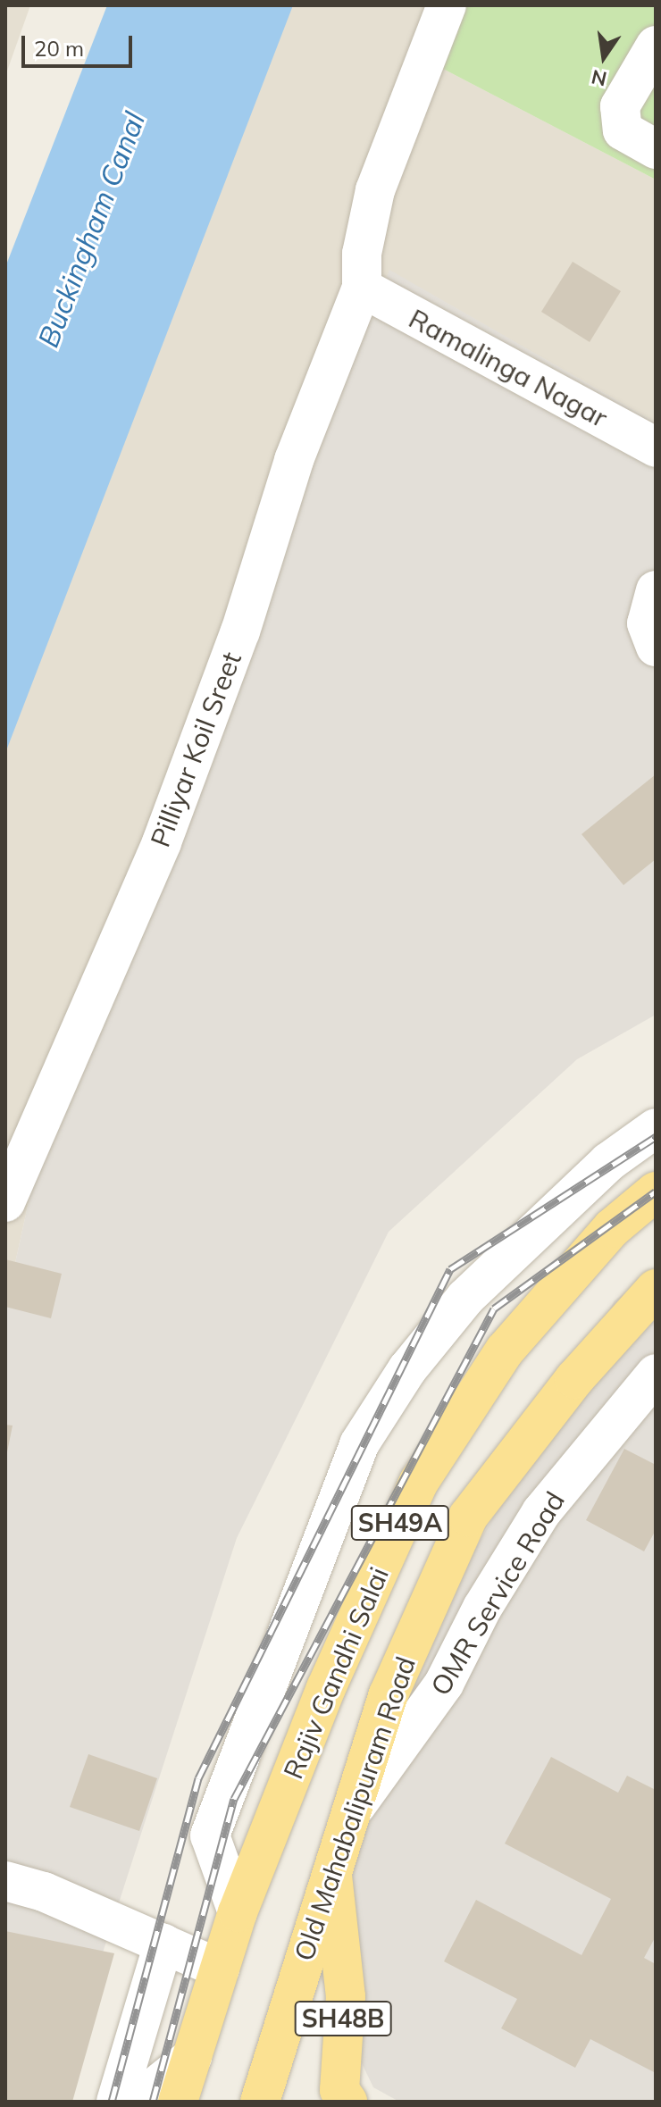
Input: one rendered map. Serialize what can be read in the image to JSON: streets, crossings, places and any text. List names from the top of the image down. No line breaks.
{"streets":{"main road":["SH49A","Rajiv Gandhi Salai","Old Mahabalipuram Road","SH48B"],"street":["Ramalinga Nagar","Pilliyar Koil Sreet","OMR Service Road"]},"crossings":[["Ramalinga Nagar","Pilliyar Koil Sreet"],["OMR Service Road","Old Mahabalipuram Road"],["Old Mahabalipuram Road","SH48B"]],"water":["Buckingham Canal"],"scale_bar":"20 m","north":"bottom"}
